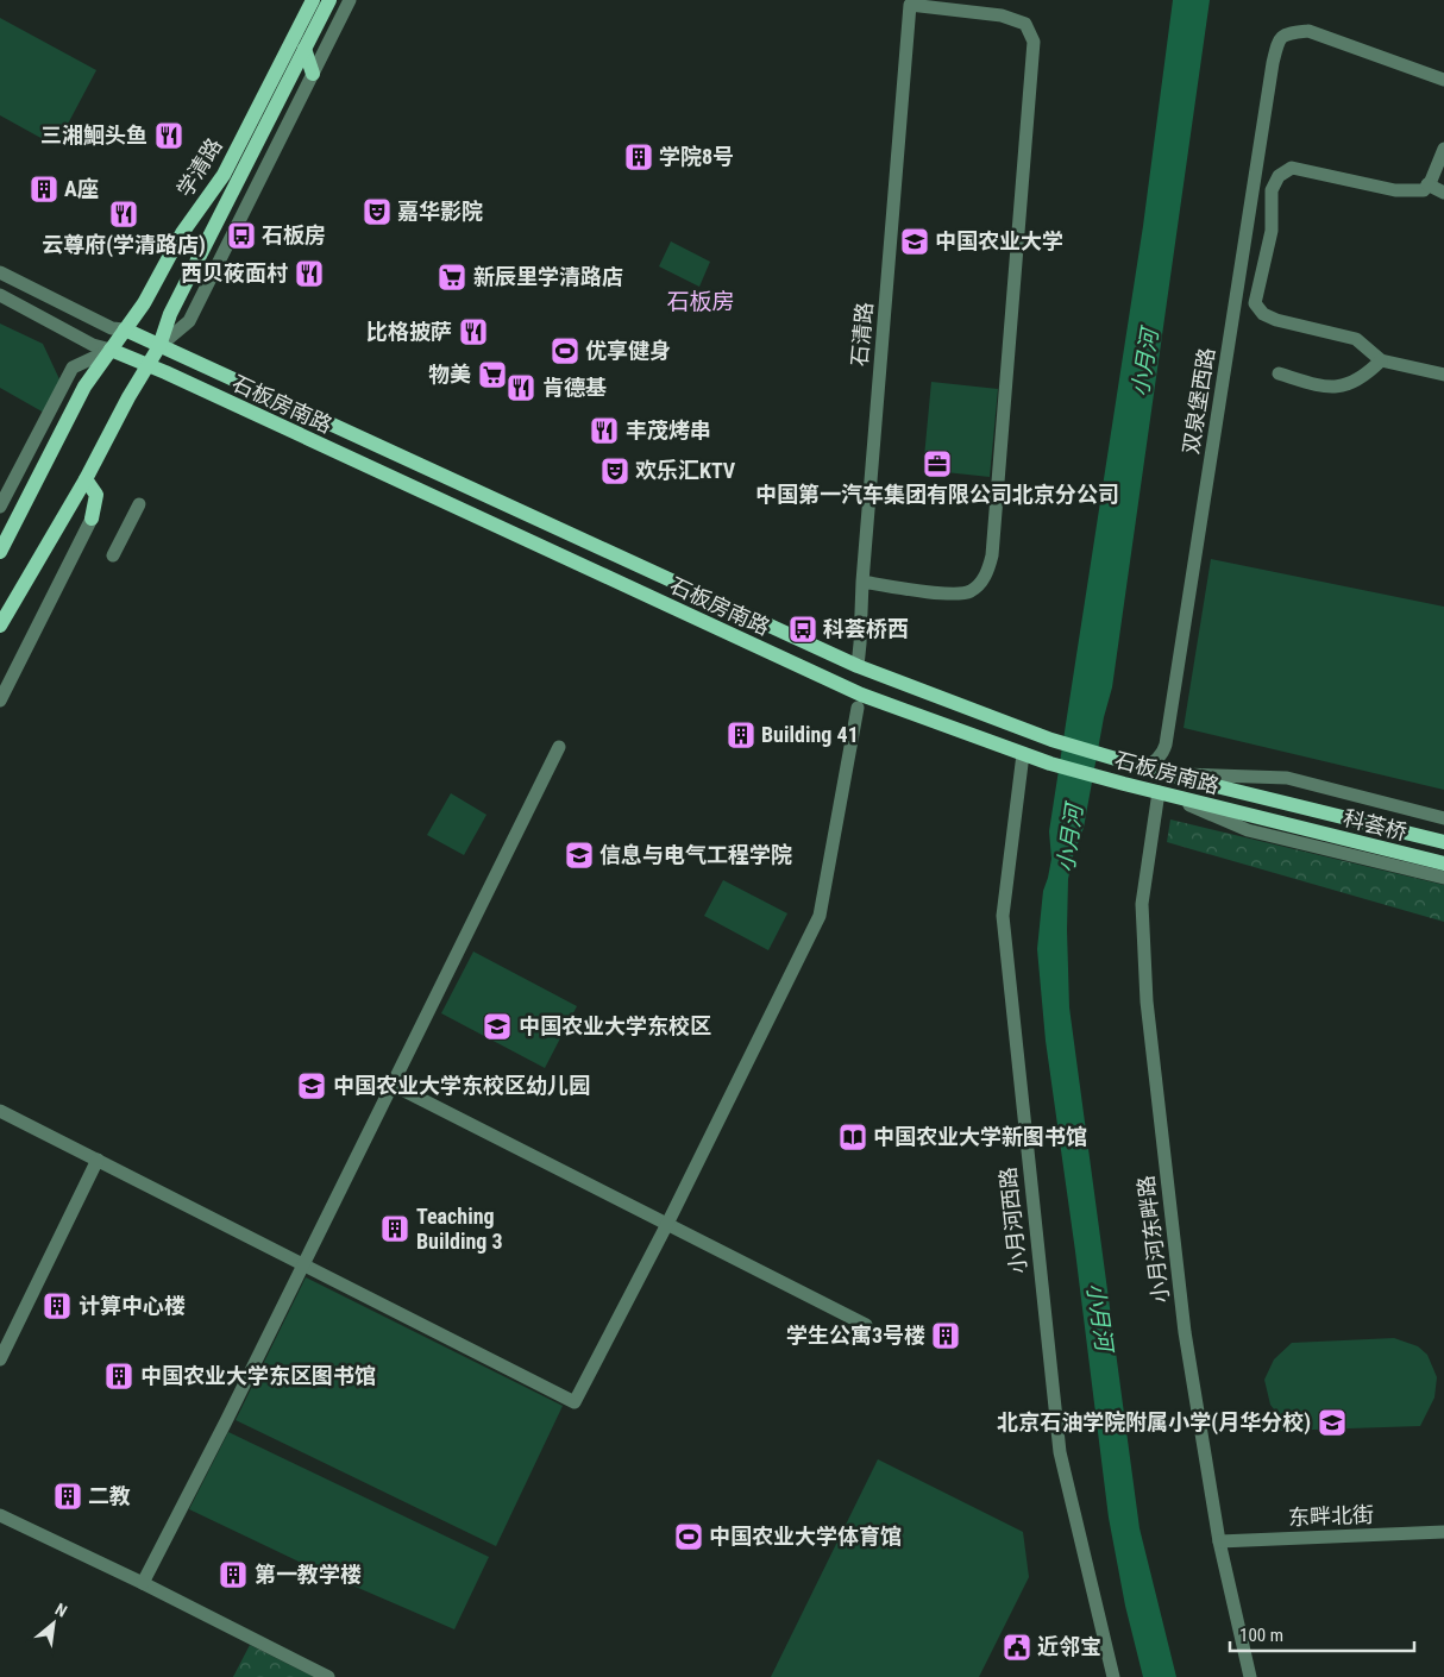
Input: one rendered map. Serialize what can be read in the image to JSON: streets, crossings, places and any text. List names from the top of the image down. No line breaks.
{"streets":{"main road":["学清路","石板房南路","科荟桥"],"street":["石清路","双泉堡西路","小月河西路","小月河东畔路","东畔北街"]},"crossings":[["学清路","石板房南路"],["石清路","石板房南路"],["双泉堡西路","石板房南路"],["石板房南路","科荟桥"],["石板房南路","小月河西路"],["石板房南路","小月河东畔路"],["小月河东畔路","东畔北街"]],"districts":["石板房"],"water":["小月河"],"places":{"restaurant":["三湘鮰头鱼","云尊府(学清路店)","西贝莜面村","比格披萨","肯德基","丰茂烤串"],"building":["学院8号","A座","Building 41","Teaching Building 3","计算中心楼","学生公寓3号楼","中国农业大学东区图书馆","二教","第一教学楼"],"theatre":["嘉华影院","欢乐汇KTV"],"bus stop":["石板房","科荟桥西"],"school or university":["中国农业大学","信息与电气工程学院","中国农业大学东校区","中国农业大学东校区幼儿园","北京石油学院附属小学(月华分校)"],"supermarket":["新辰里学清路店","物美"],"sports":["优享健身","中国农业大学体育馆"],"office":["中国第一汽车集团有限公司北京分公司"],"library":["中国农业大学新图书馆"],"public building":["近邻宝"]},"scale_bar":"100 m","north":"top right"}
